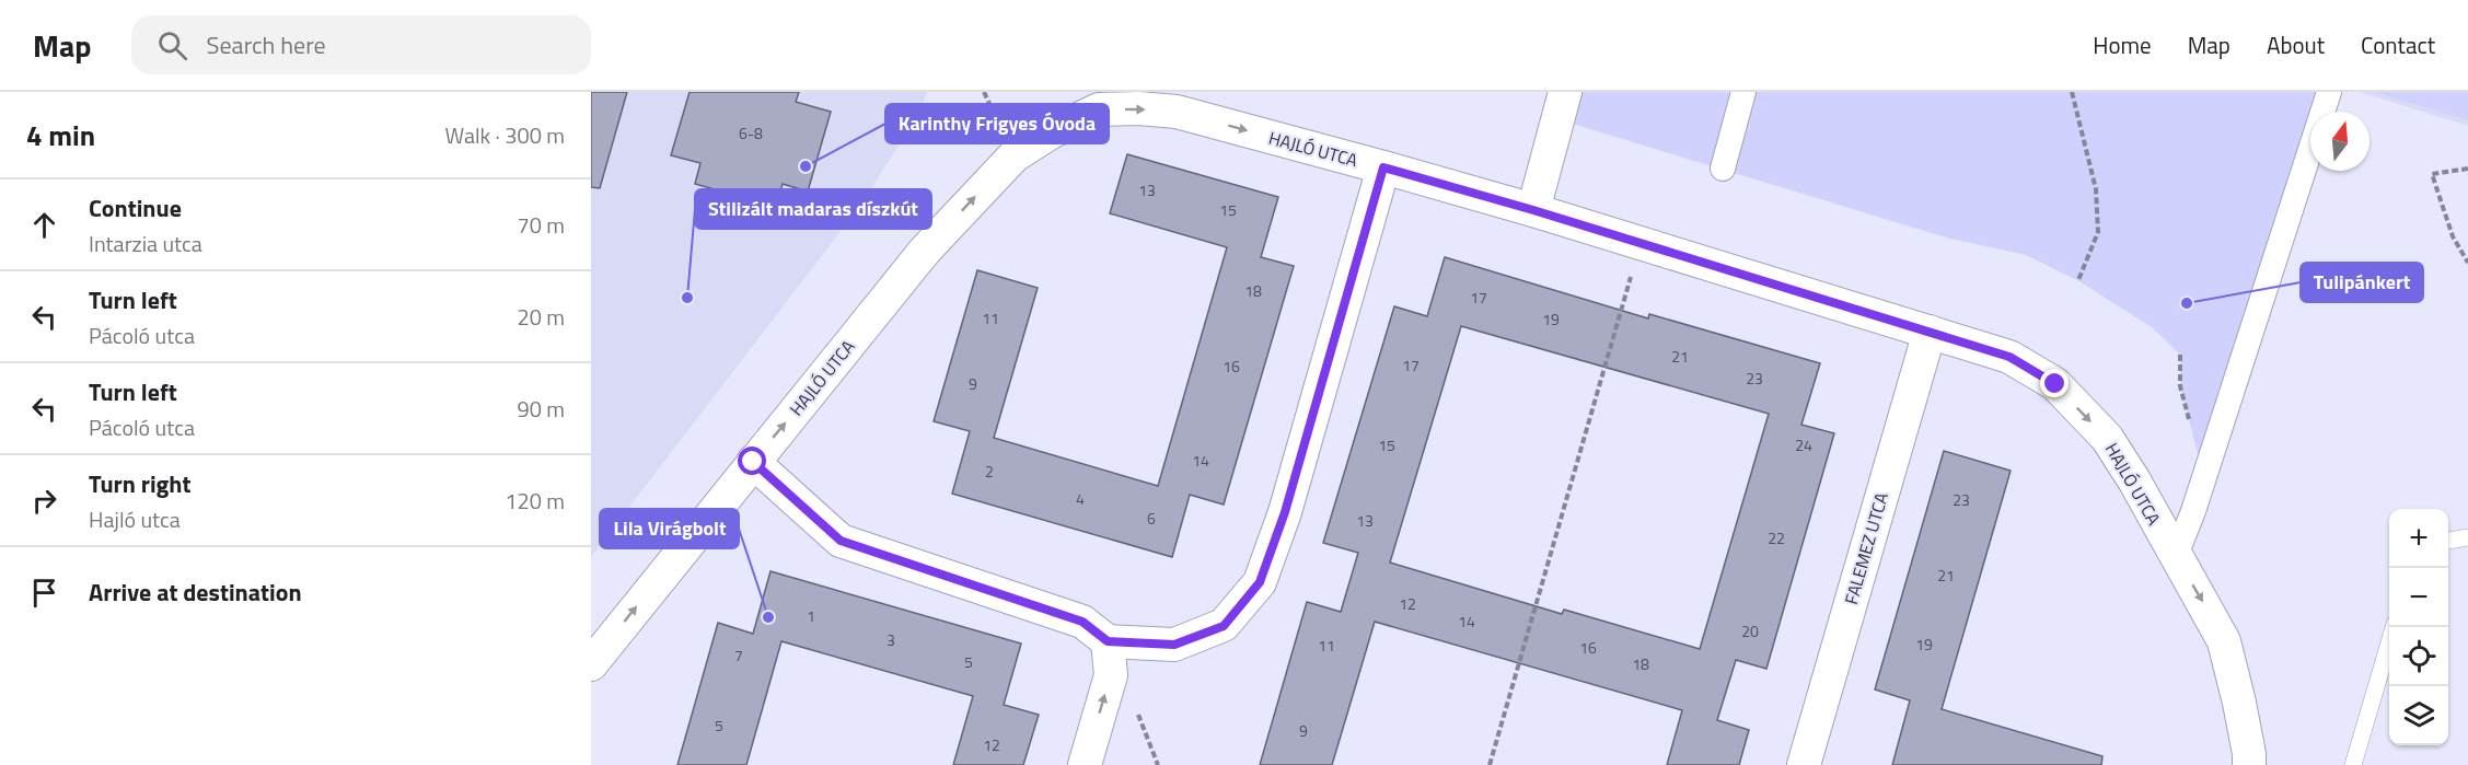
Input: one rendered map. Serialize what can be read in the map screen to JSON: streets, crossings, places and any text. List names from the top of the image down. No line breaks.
{"streets":{"street":["HAJLÓ UTCA","FALEMEZ UTCA"]},"crossings":[["HAJLÓ UTCA","FALEMEZ UTCA"]],"places":["Karinthy Frigyes Óvoda","Stilizált madaras díszkút","Tulipánkert","Lila Virágbolt"],"house_numbers":["6-8","13","15","18","17","11","19","21","17","16","23","9","15","24","14","2","4","23","6","13","22","21","12","1","14","20","3","19","11","16","7","5","18","5","9","12"],"north":"top","page":{"header":"Map","search":"Search here","nav":["Home","Map","About","Contact"],"heading":["4 min","Walk · 300 m"],"list":[["Continue","Intarzia utca","70 m"],["Turn left","Pácoló utca","20 m"],["Turn left","Pácoló utca","90 m"],["Turn right","Hajló utca","120 m"],"Arrive at destination"],"map_buttons":["+","−"]}}
